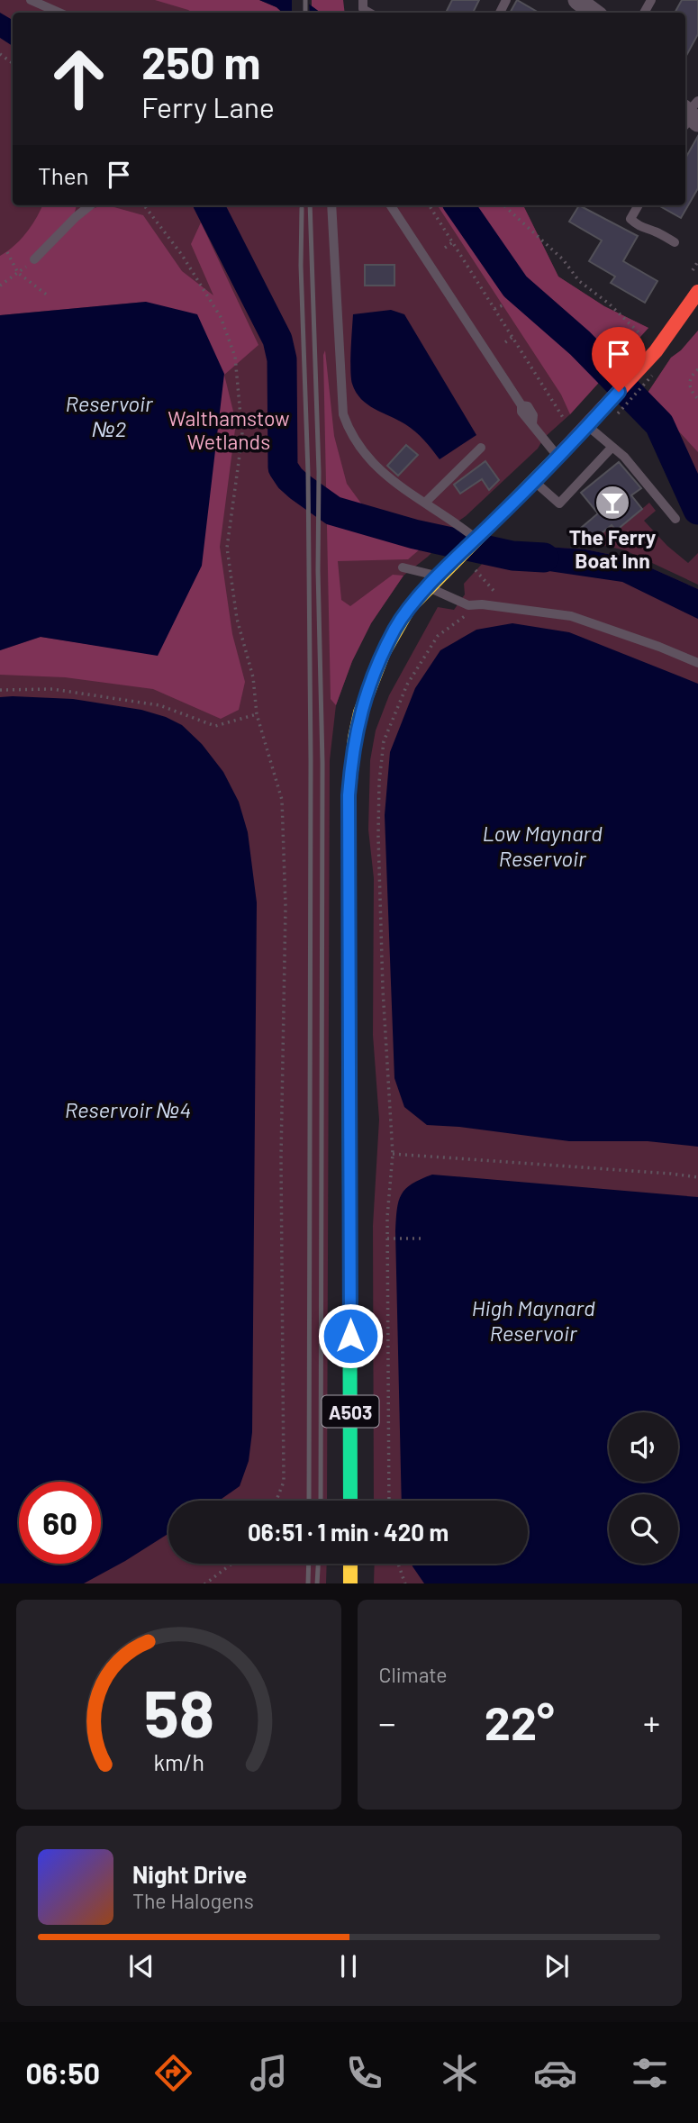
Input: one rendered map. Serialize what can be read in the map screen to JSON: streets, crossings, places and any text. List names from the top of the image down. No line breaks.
{"streets":{"main road":["A503"]},"water":["Reservoir №2","Low Maynard Reservoir","Reservoir №4","High Maynard Reservoir"],"parks":["Walthamstow Wetlands"],"places":{"bar":["The Ferry Boat Inn"]},"page":{"turn":["250 m","Ferry Lane"],"then":"Then","limit":"60","trip":"06:51 · 1 min · 420 m","tile":"Climate","heat":["−","22°","+"],"song":["Night Drive","The Halogens"],"tabs":"06:50","gauge":["58","km/h"]}}
